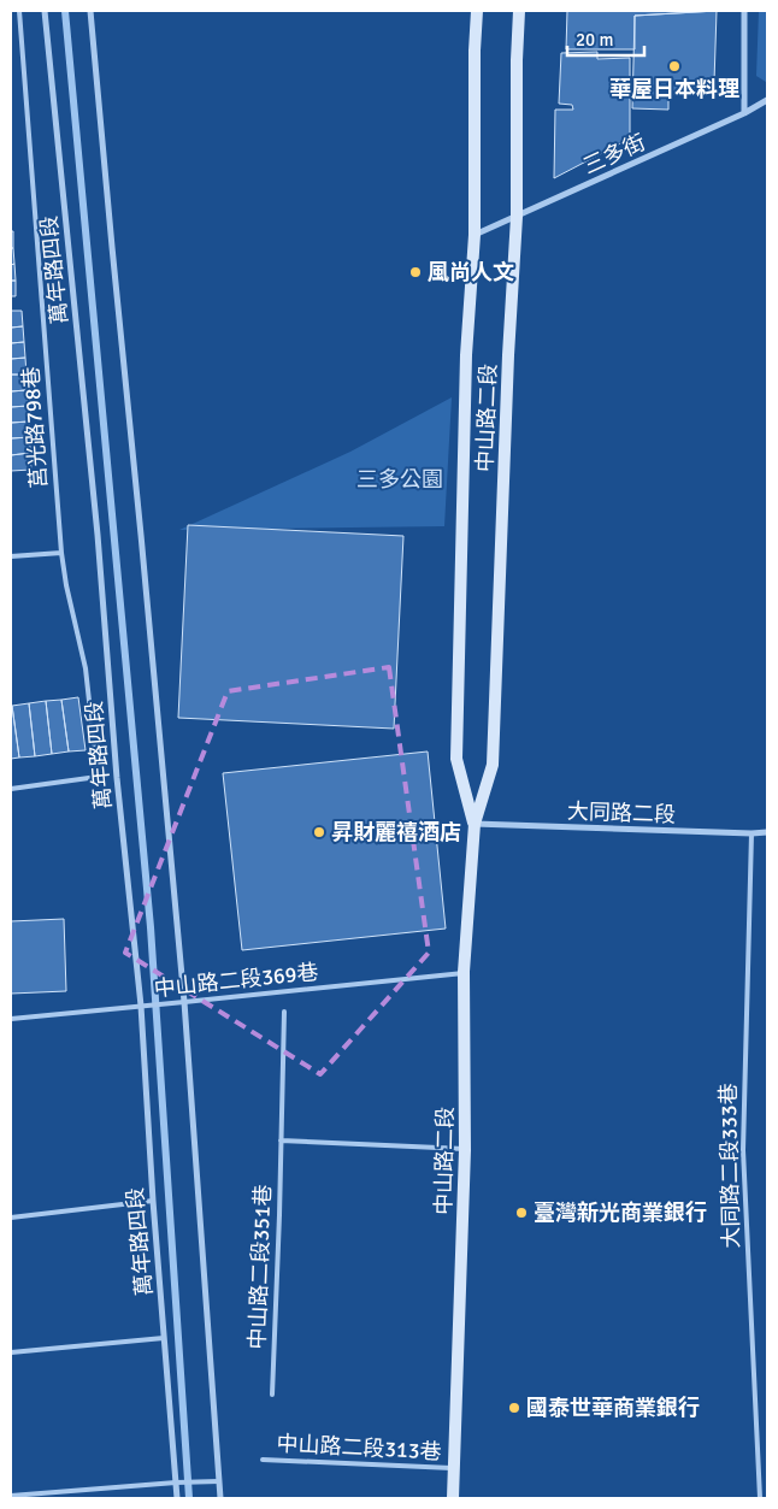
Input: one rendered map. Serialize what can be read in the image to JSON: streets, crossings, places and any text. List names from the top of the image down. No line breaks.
{"streets":{"street":["三多街","萬年路四段","中山路二段","大同路二段"],"lane":["莒光路798巷","中山路二段369巷","大同路二段333巷","中山路二段351巷","中山路二段313巷"]},"crossings":[["三多街","中山路二段"],["萬年路四段","中山路二段369巷"],["中山路二段","大同路二段"],["中山路二段","中山路二段369巷"],["中山路二段","中山路二段313巷"],["大同路二段","大同路二段333巷"]],"parks":["三多公園"],"places":["華屋日本料理","風尚人文","昇財麗禧酒店","臺灣新光商業銀行","國泰世華商業銀行"],"scale_bar":"20 m"}
